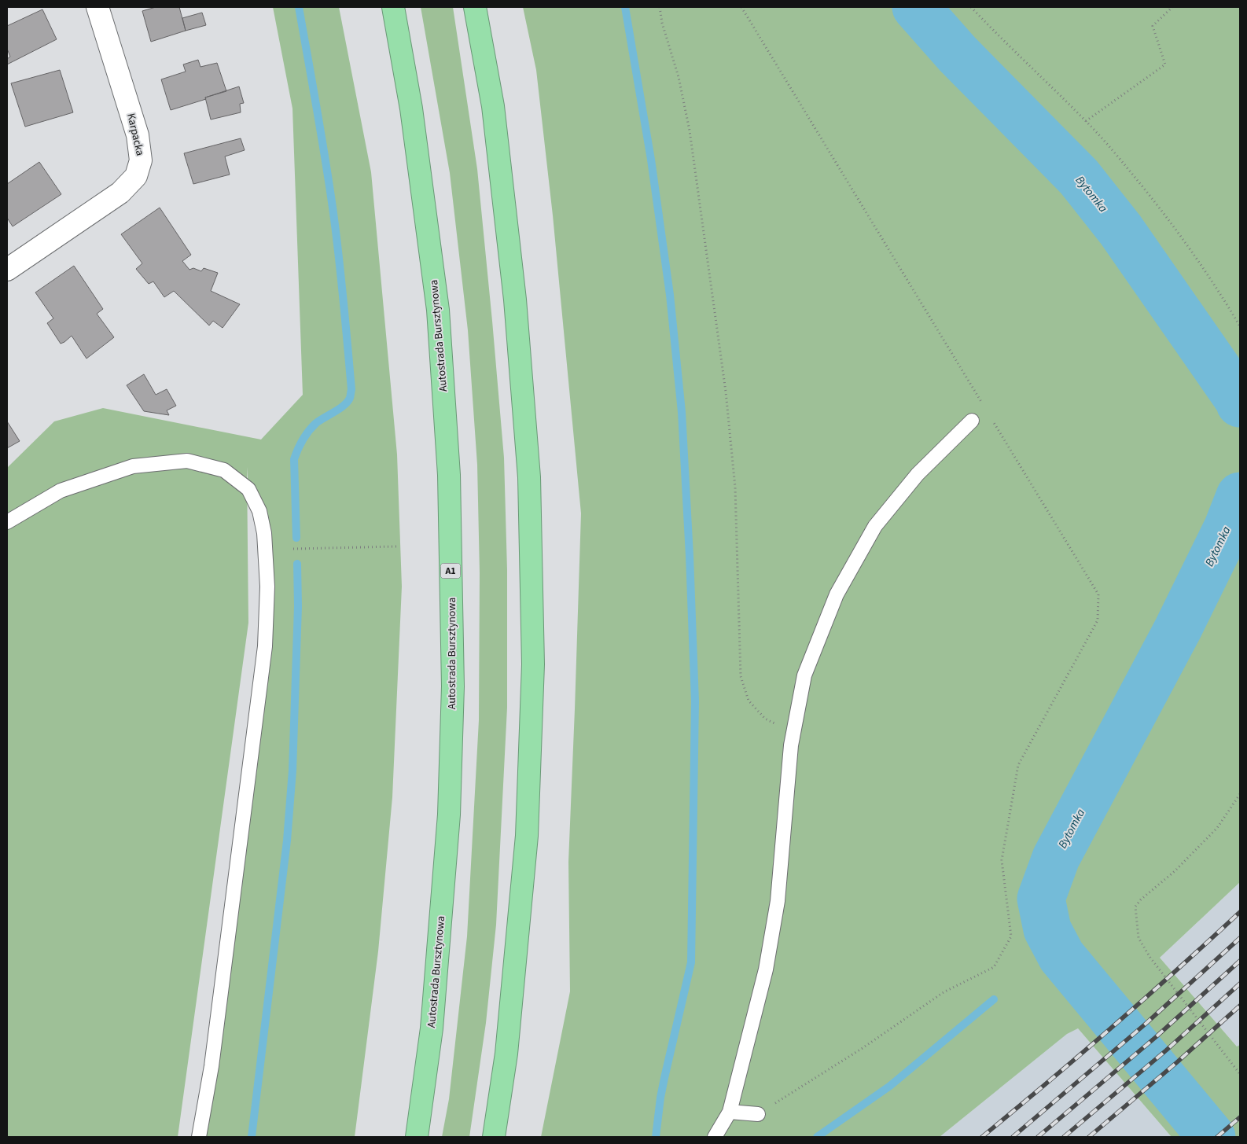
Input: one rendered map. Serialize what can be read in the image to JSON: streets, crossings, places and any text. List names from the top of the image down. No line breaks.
{"streets":{"highway":["Autostrada Bursztynowa","A1"],"street":["Karpacka"]},"water":["Bytomka"]}
